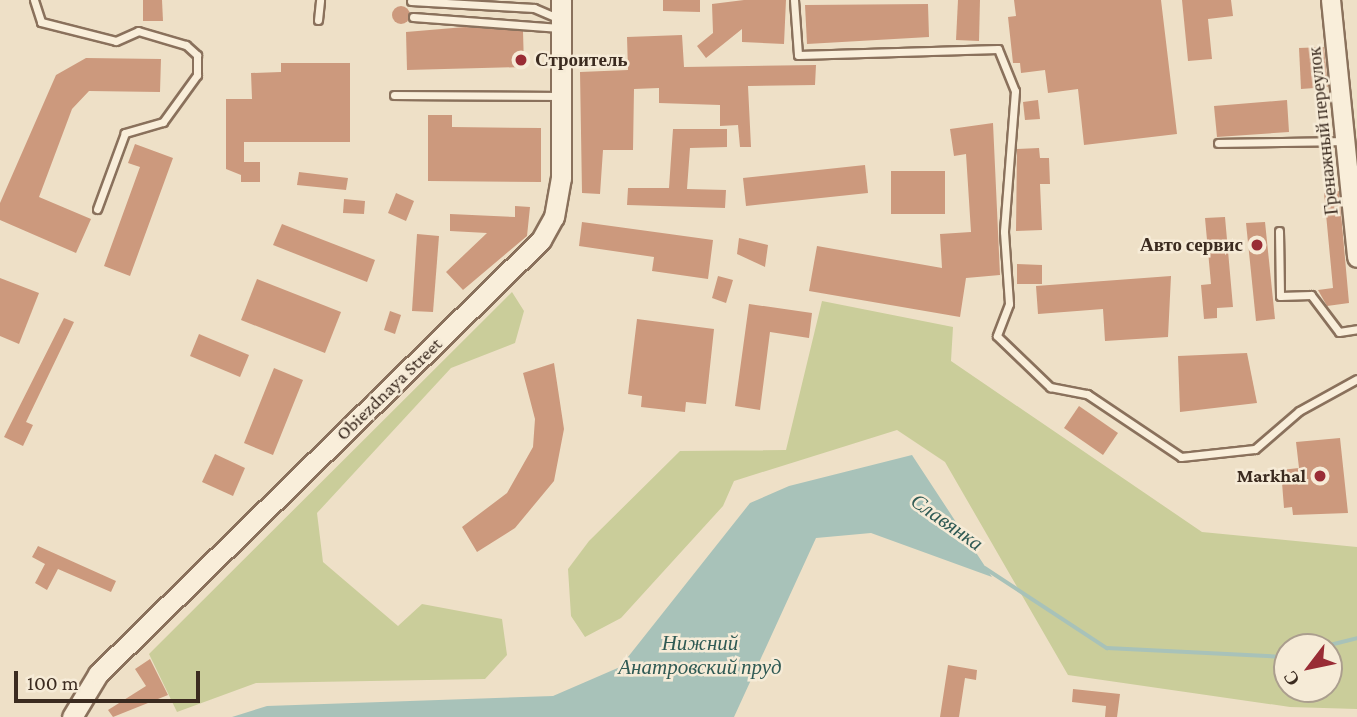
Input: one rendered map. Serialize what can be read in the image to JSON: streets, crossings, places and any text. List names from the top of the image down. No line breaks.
{"streets":{"main road":["Obiezdnaya Street"],"street":["Гренажный переулок"]},"water":["Славянка","Нижний Анатровский пруд"],"places":["Строитель","Авто сервис","Markhal"],"scale_bar":"100 m","north":"bottom left"}
